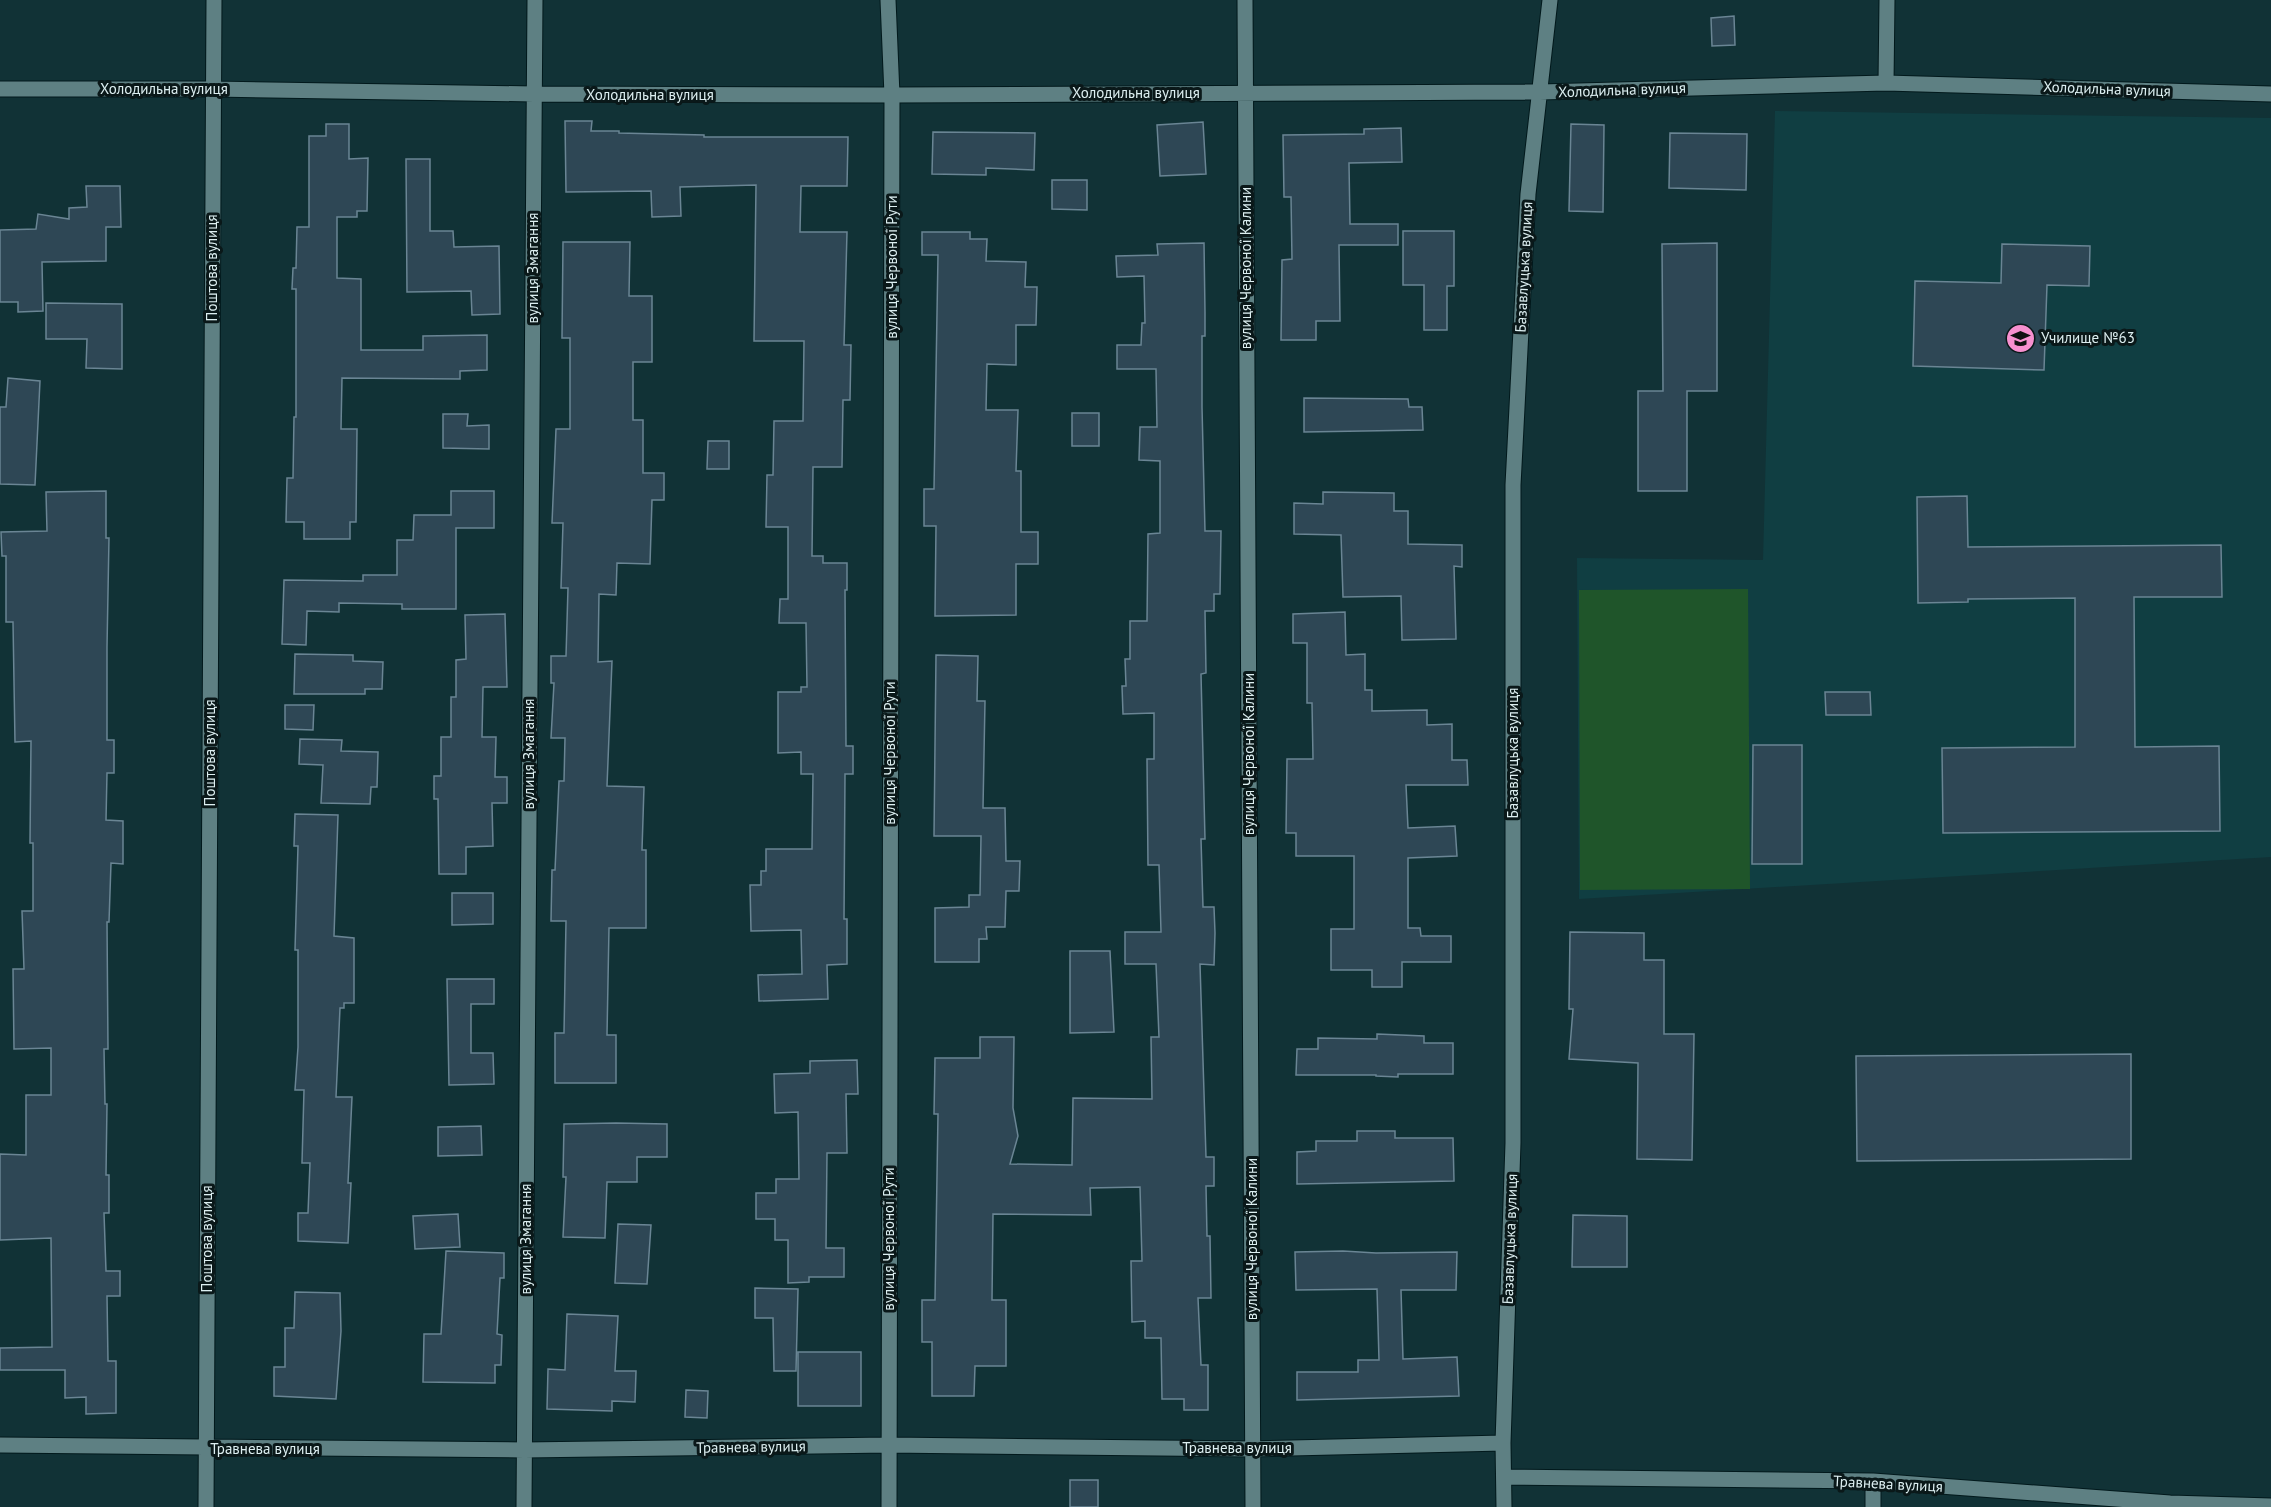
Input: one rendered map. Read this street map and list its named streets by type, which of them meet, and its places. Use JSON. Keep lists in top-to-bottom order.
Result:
{
  "streets": {
    "street": [
      "Холодильна вулиця",
      "вулиця Червоної Рути",
      "Базавлуцька вулиця",
      "Поштова вулиця",
      "вулиця Змагання",
      "вулиця Червоної Калини",
      "Травнева вулиця"
    ]
  },
  "crossings": [
    ["Холодильна вулиця", "вулиця Червоної Рути"],
    ["Холодильна вулиця", "Базавлуцька вулиця"],
    ["Холодильна вулиця", "Поштова вулиця"],
    ["Холодильна вулиця", "вулиця Змагання"],
    ["Холодильна вулиця", "вулиця Червоної Калини"],
    ["вулиця Червоної Рути", "Травнева вулиця"],
    ["Базавлуцька вулиця", "Травнева вулиця"],
    ["Поштова вулиця", "Травнева вулиця"],
    ["вулиця Змагання", "Травнева вулиця"],
    ["вулиця Червоної Калини", "Травнева вулиця"]
  ],
  "places": {
    "school or university": ["Училище №63"]
  }
}
